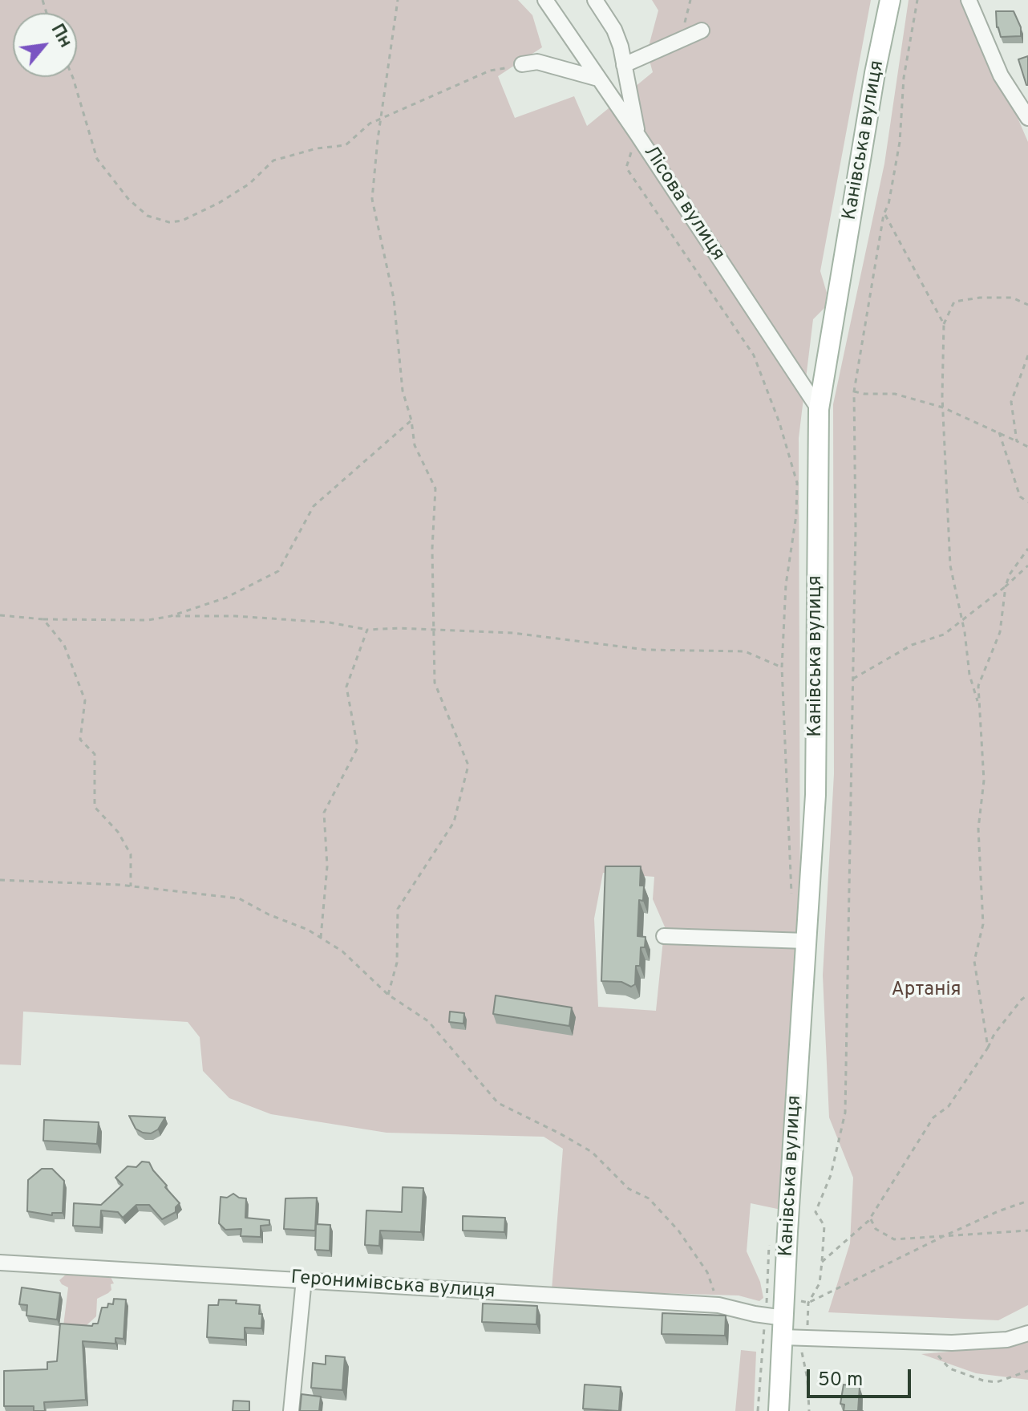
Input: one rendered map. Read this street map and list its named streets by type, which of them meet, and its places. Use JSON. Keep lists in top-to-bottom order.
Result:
{
  "streets": {
    "main road": ["Канівська вулиця"],
    "street": ["Лісова вулиця", "Геронимівська вулиця"]
  },
  "crossings": [
    ["Канівська вулиця", "Лісова вулиця"],
    ["Канівська вулиця", "Геронимівська вулиця"]
  ],
  "parks": ["Артанія"],
  "scale_bar": "50 m",
  "north": "top right"
}
